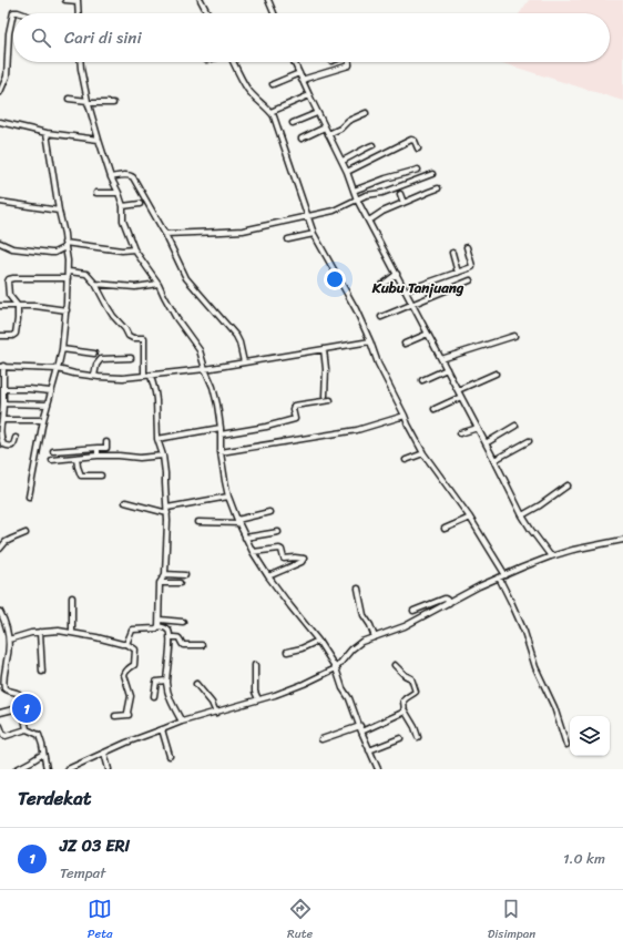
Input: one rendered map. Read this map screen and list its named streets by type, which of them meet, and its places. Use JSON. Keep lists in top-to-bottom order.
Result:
{
  "districts": ["Kubu Tanjuang"],
  "page": {
    "search": "Cari di sini",
    "pins": "1",
    "heading": "Terdekat",
    "list": [
      {
        "mark": "1",
        "name": "JZ 03 ERI",
        "note": "Tempat",
        "value": "1.0 km"
      }
    ],
    "nav": ["Peta", "Rute", "Disimpan"]
  }
}
